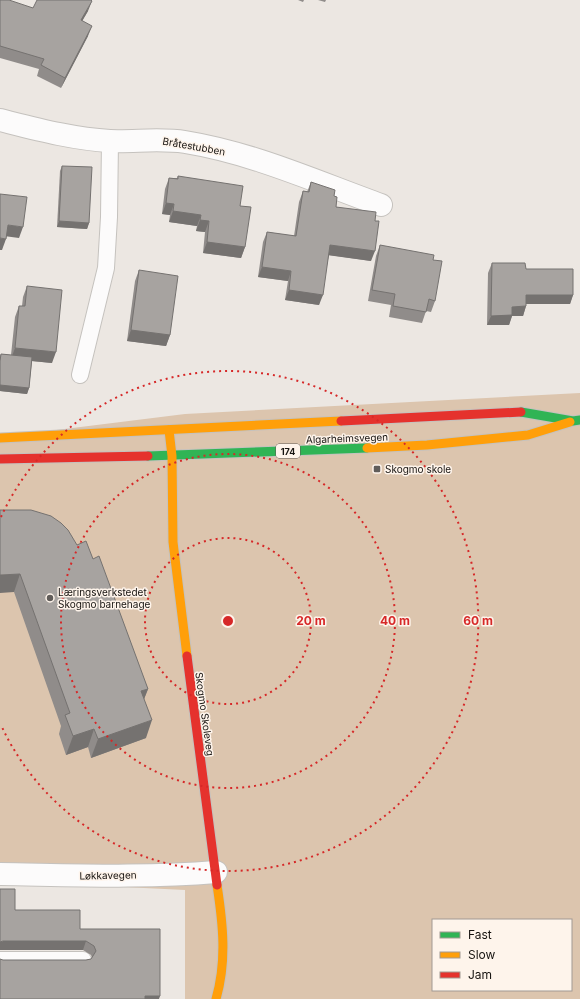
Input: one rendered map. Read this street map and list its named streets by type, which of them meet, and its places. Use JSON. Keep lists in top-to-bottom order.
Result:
{
  "streets": {
    "main road": ["Algarheimsvegen", "174", "Skogmo Skoleveg"],
    "street": ["Bråtestubben", "Løkkavegen"]
  },
  "crossings": [
    ["Algarheimsvegen", "Skogmo Skoleveg"],
    ["Skogmo Skoleveg", "Løkkavegen"]
  ],
  "places": {
    "transit": ["Skogmo skole"],
    "other": ["Læringsverkstedet Skogmo barnehage"]
  },
  "legend": ["Fast", "Slow", "Jam"],
  "rings": ["20 m", "40 m", "60 m"]
}
